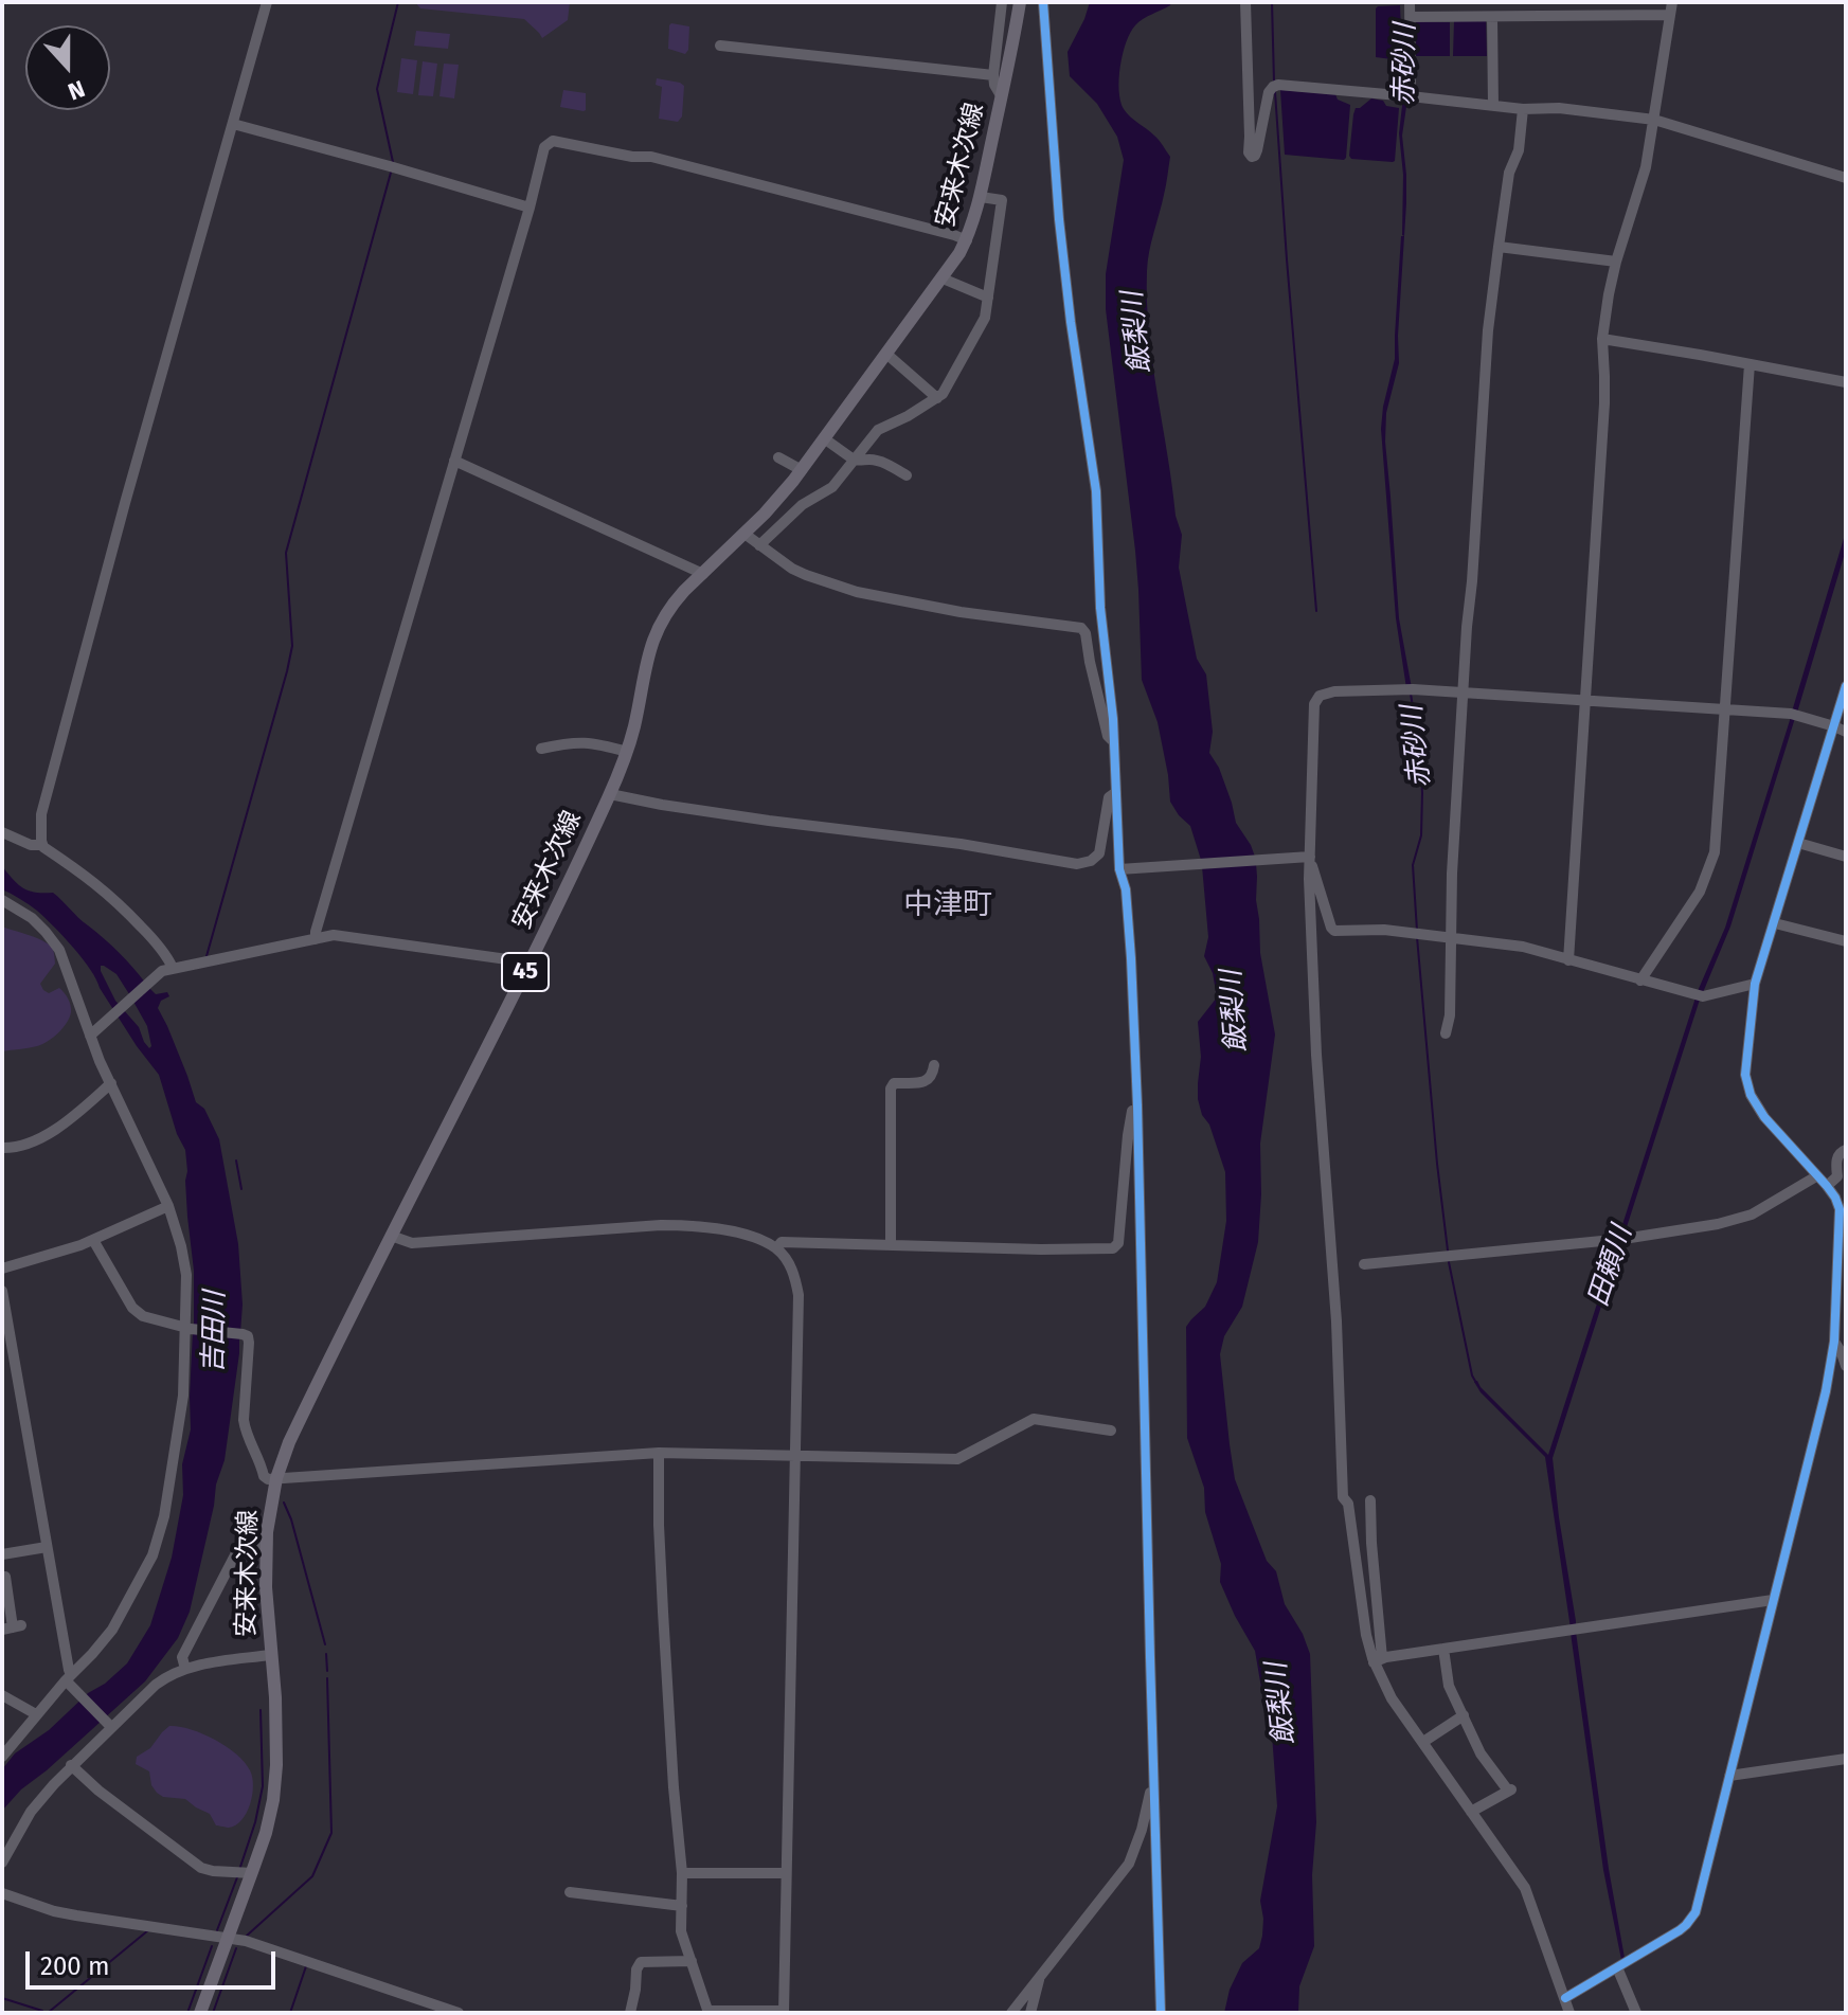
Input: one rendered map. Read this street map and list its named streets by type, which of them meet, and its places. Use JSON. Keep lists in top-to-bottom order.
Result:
{
  "streets": {
    "main road": ["安来木次線", "45"]
  },
  "districts": ["中津町"],
  "water": [
    "赤砂川",
    "飯梨川",
    "田頼川",
    "吉田川"
  ],
  "scale_bar": "200 m",
  "north": "bottom"
}
